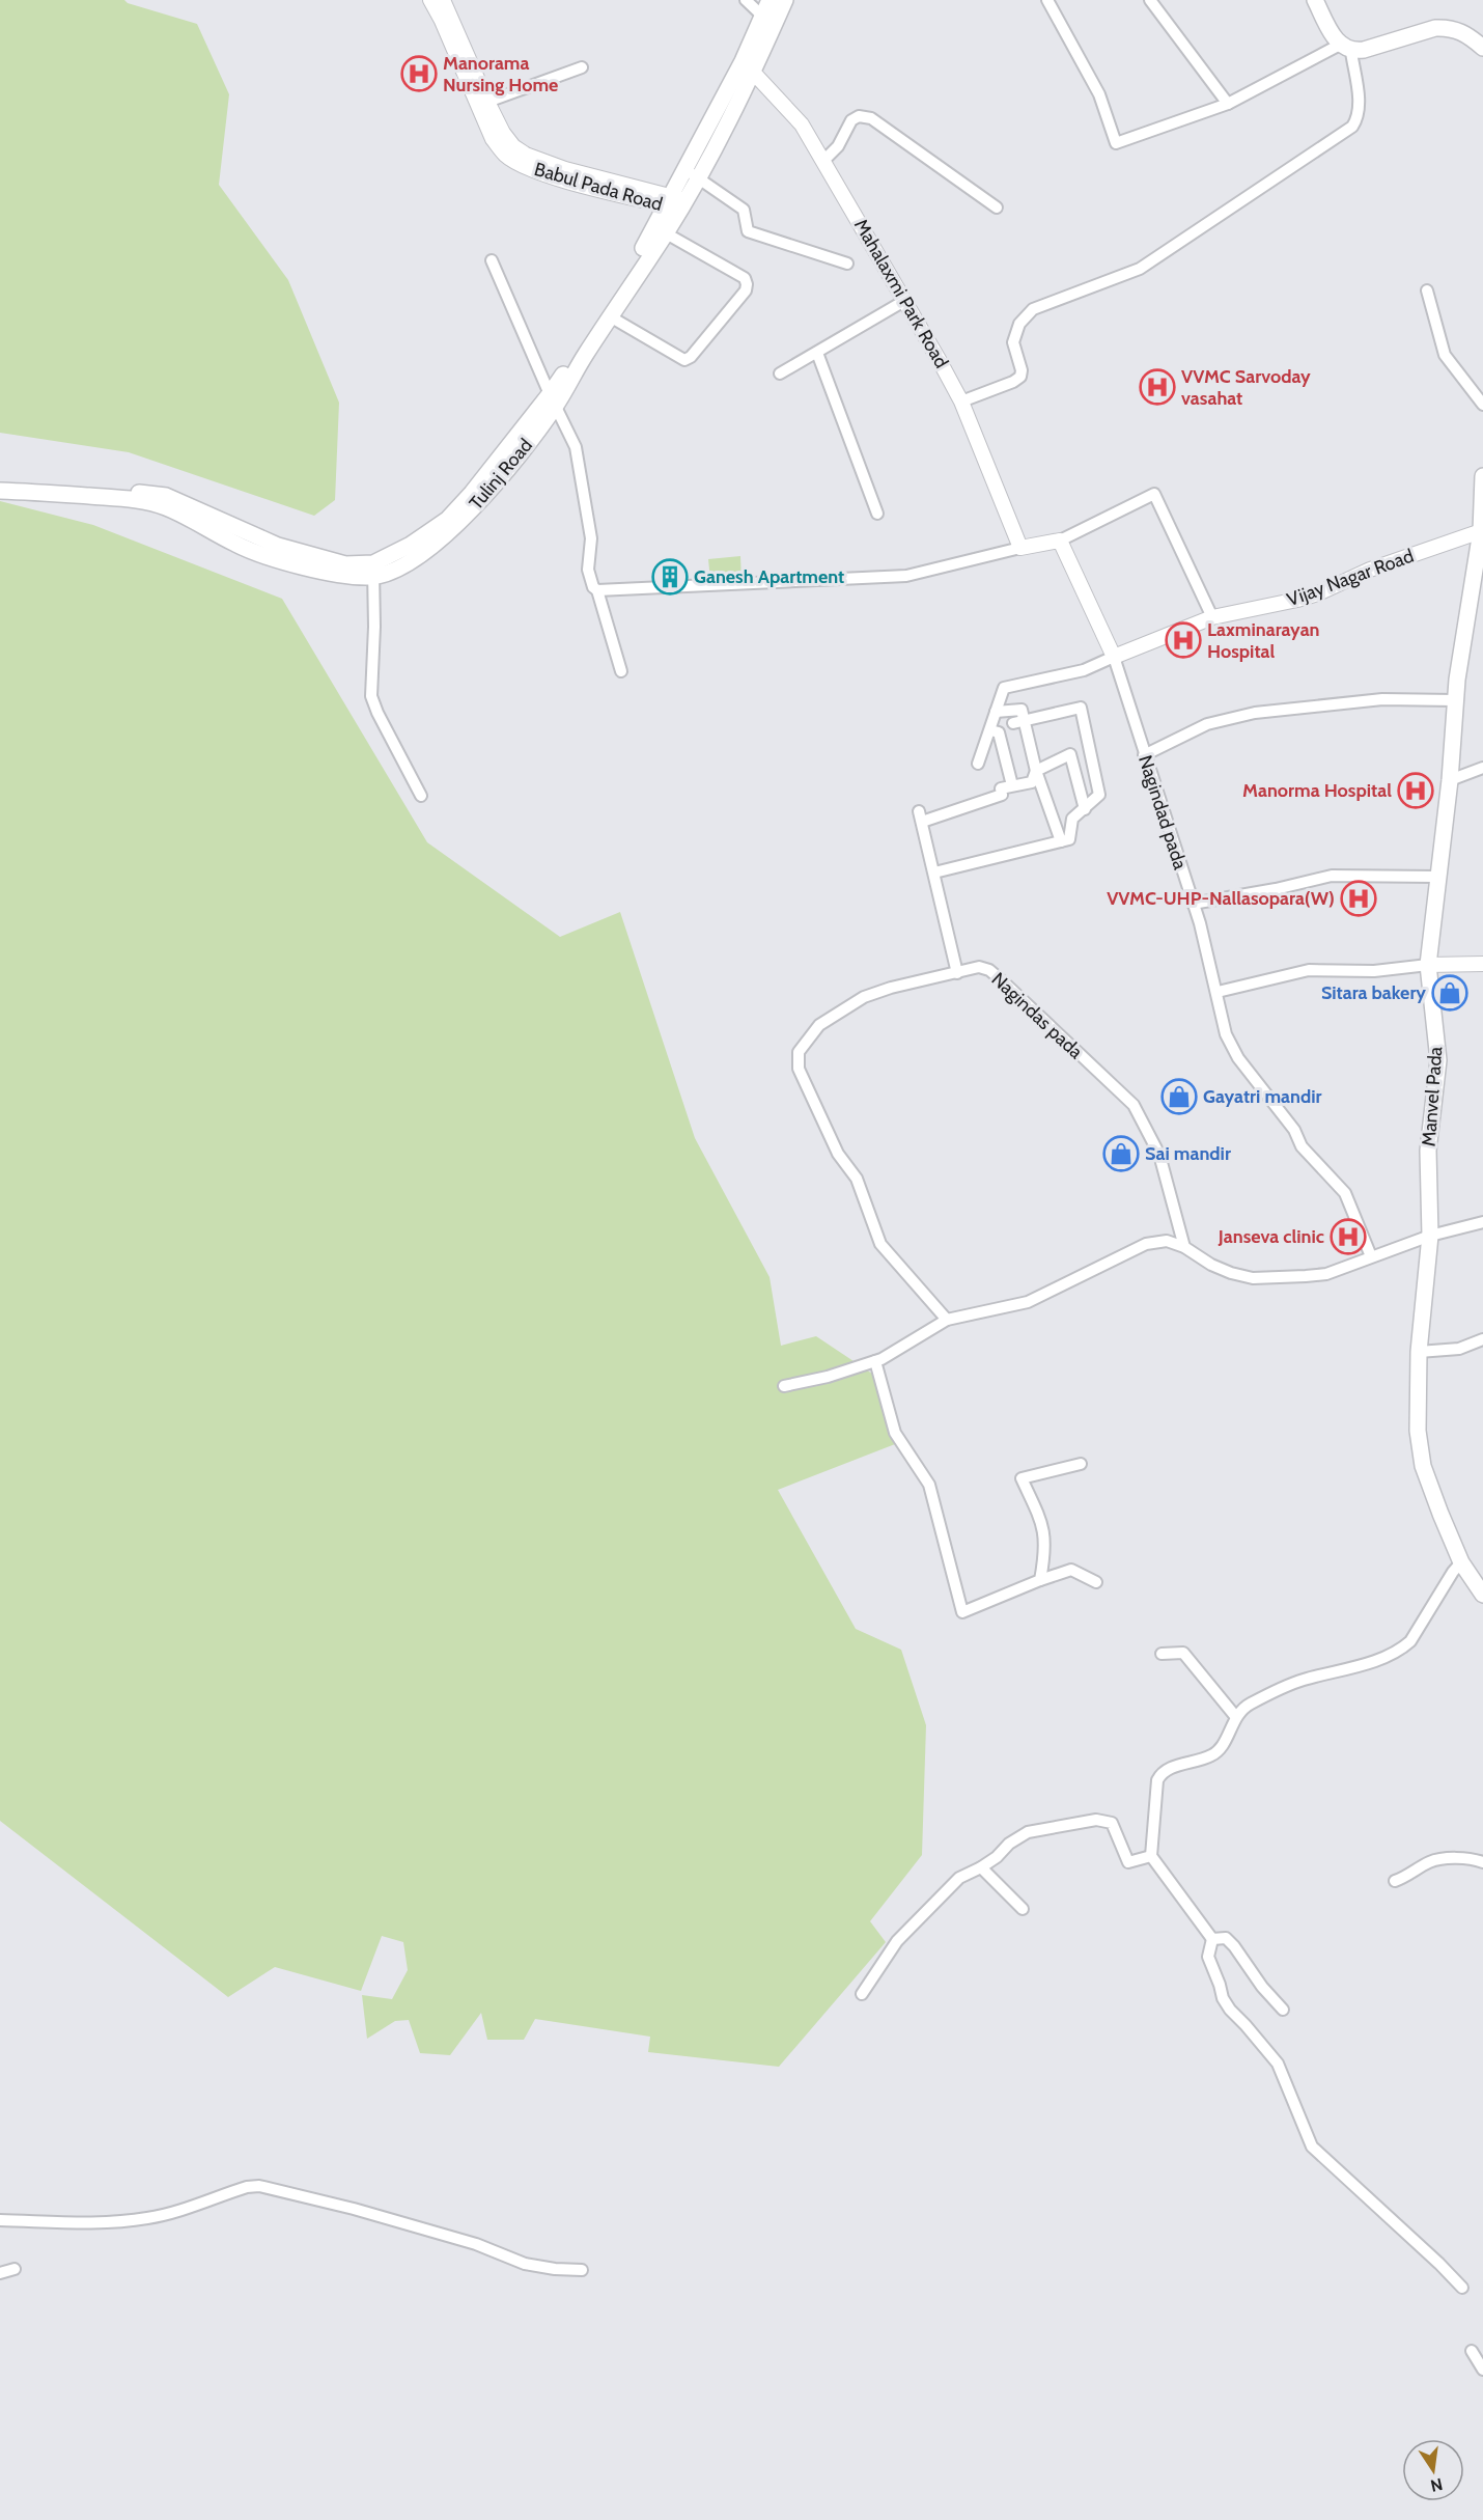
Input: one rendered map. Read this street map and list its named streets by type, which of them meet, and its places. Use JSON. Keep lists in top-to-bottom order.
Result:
{
  "streets": {
    "main road": ["Tulinj Road", "Manvel Pada"],
    "street": [
      "Babul Pada Road",
      "Mahalaxmi Park Road",
      "Vijay Nagar Road",
      "Nagindad pada",
      "Nagindas pada"
    ]
  },
  "crossings": [
    ["Babul Pada Road", "Tulinj Road"],
    ["Mahalaxmi Park Road", "Tulinj Road"],
    ["Vijay Nagar Road", "Nagindad pada"],
    ["Vijay Nagar Road", "Manvel Pada"]
  ],
  "places": {
    "hospital": [
      "Manorama Nursing Home",
      "VVMC Sarvoday vasahat",
      "Laxminarayan Hospital",
      "Manorma Hospital",
      "VVMC-UHP-Nallasopara(W)",
      "Janseva clinic"
    ],
    "building": ["Ganesh Apartment"],
    "shop": ["Sitara bakery", "Gayatri mandir", "Sai mandir"]
  },
  "north": "bottom"
}
